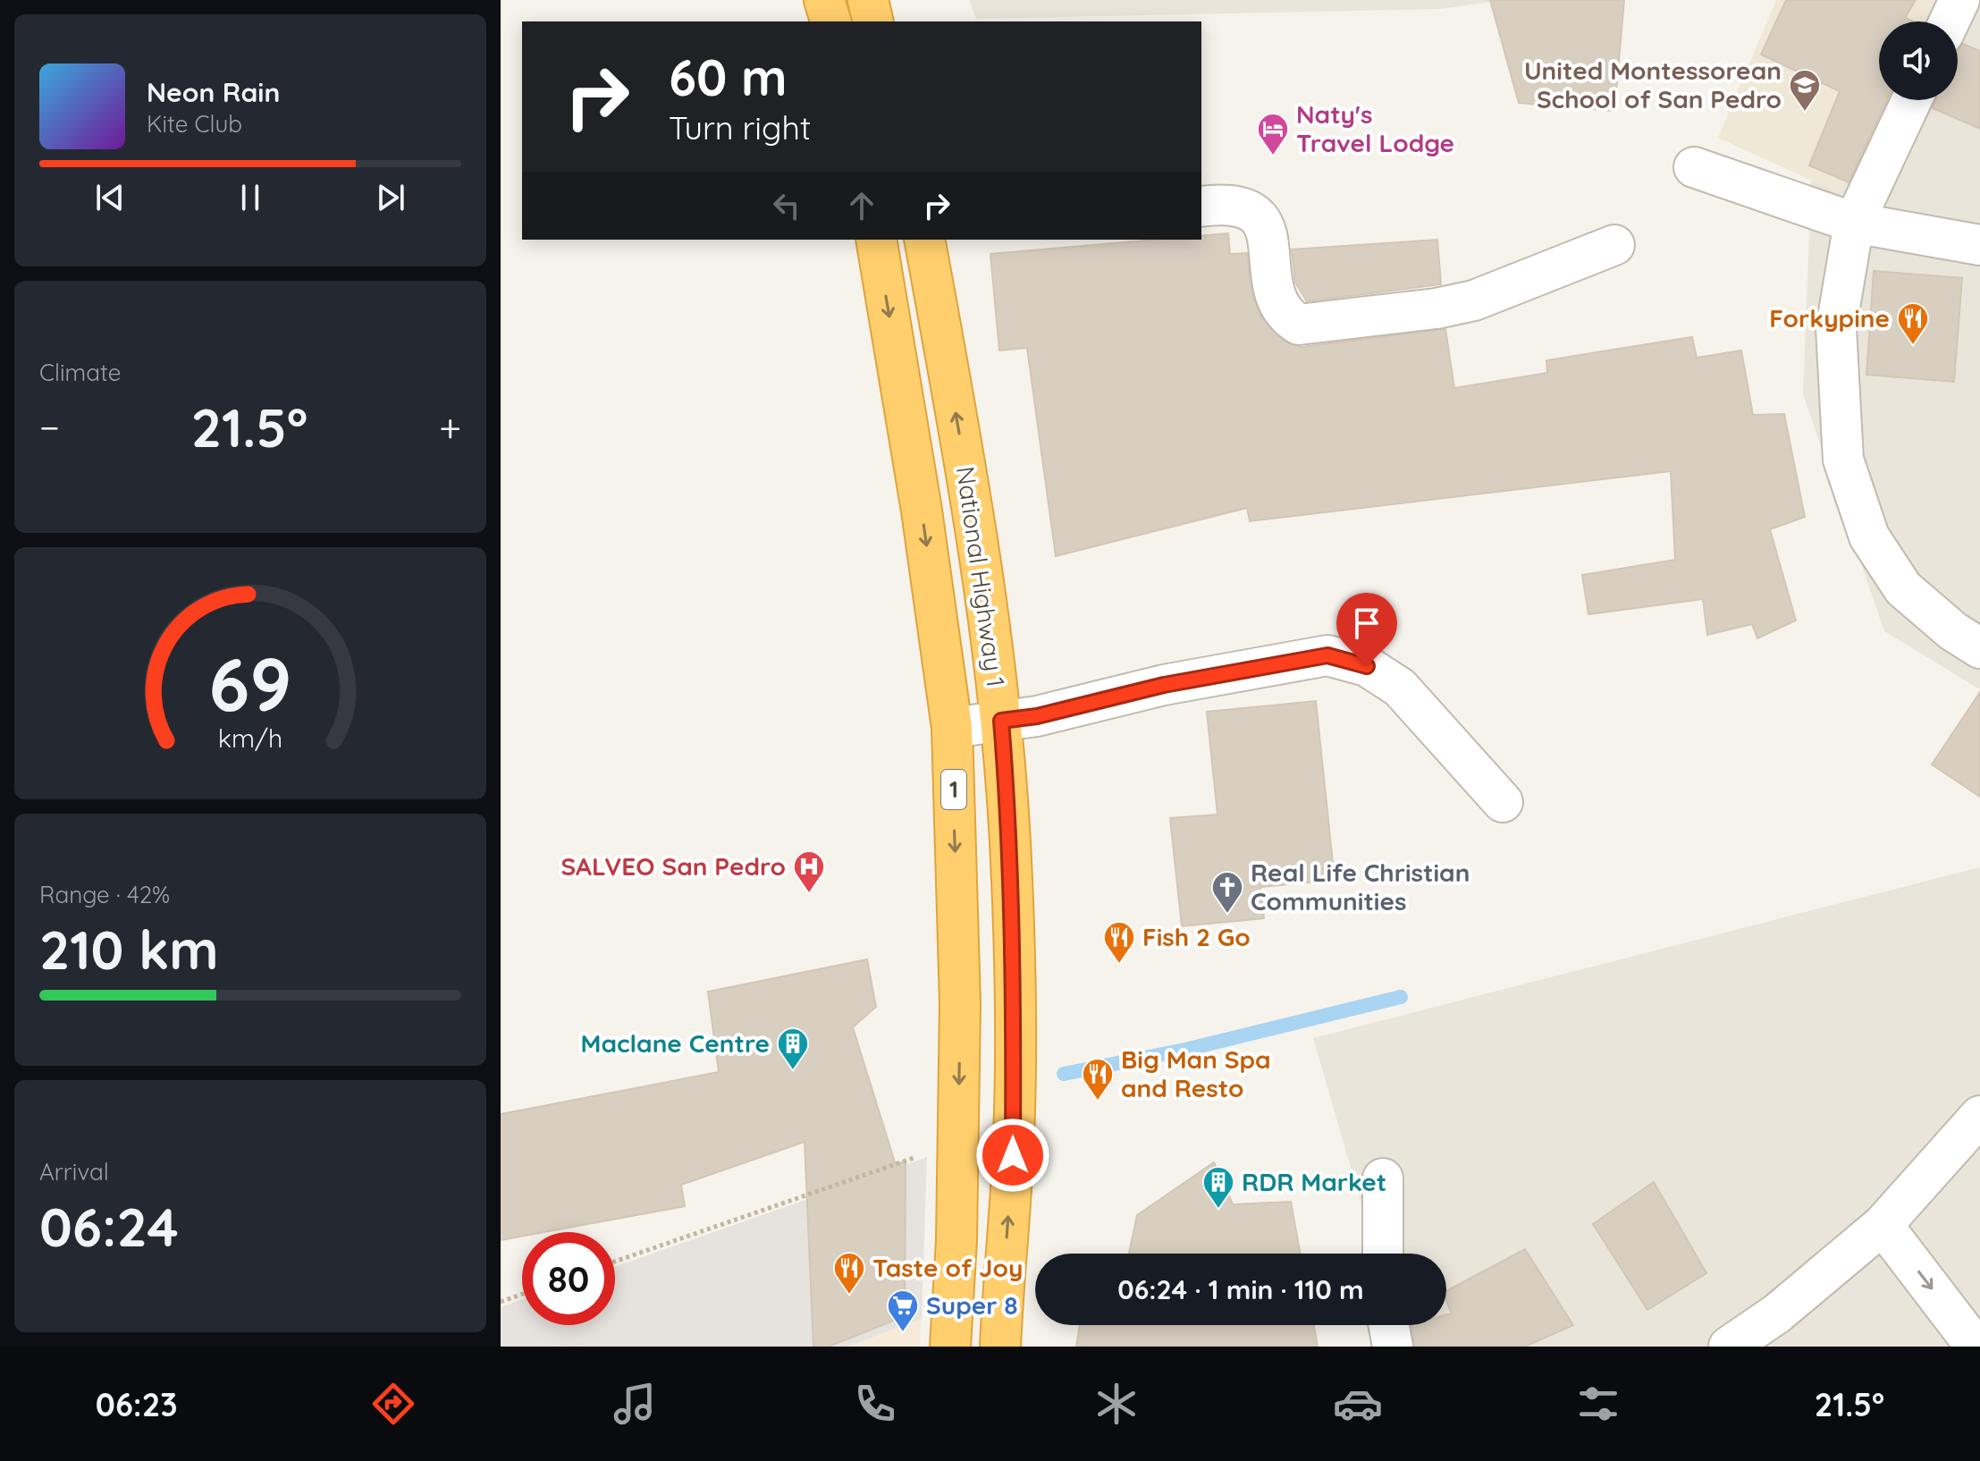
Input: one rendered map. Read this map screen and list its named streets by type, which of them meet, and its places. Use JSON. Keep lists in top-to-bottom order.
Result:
{
  "streets": {
    "highway": ["National Highway 1", "1"]
  },
  "places": {
    "school or university": ["United Montessorean School of San Pedro"],
    "hotel": ["Naty's Travel Lodge"],
    "restaurant": [
      "Forkypine",
      "Fish 2 Go",
      "Big Man Spa and Resto",
      "Taste of Joy"
    ],
    "hospital": ["SALVEO San Pedro"],
    "church": ["Real Life Christian Communities"],
    "building": ["Maclane Centre", "RDR Market"],
    "supermarket": ["Super 8"]
  },
  "page": {
    "turn": ["60 m", "Turn right"],
    "song": ["Neon Rain", "Kite Club"],
    "tile": [
      "Climate",
      ["Range · 42%", "210 km"],
      ["Arrival", "06:24"]
    ],
    "heat": ["−", "21.5°", "+"],
    "limit": "80",
    "trip": "06:24 · 1 min · 110 m",
    "tabs": ["06:23", "21.5°"],
    "gauge": ["69", "km/h"]
  }
}
